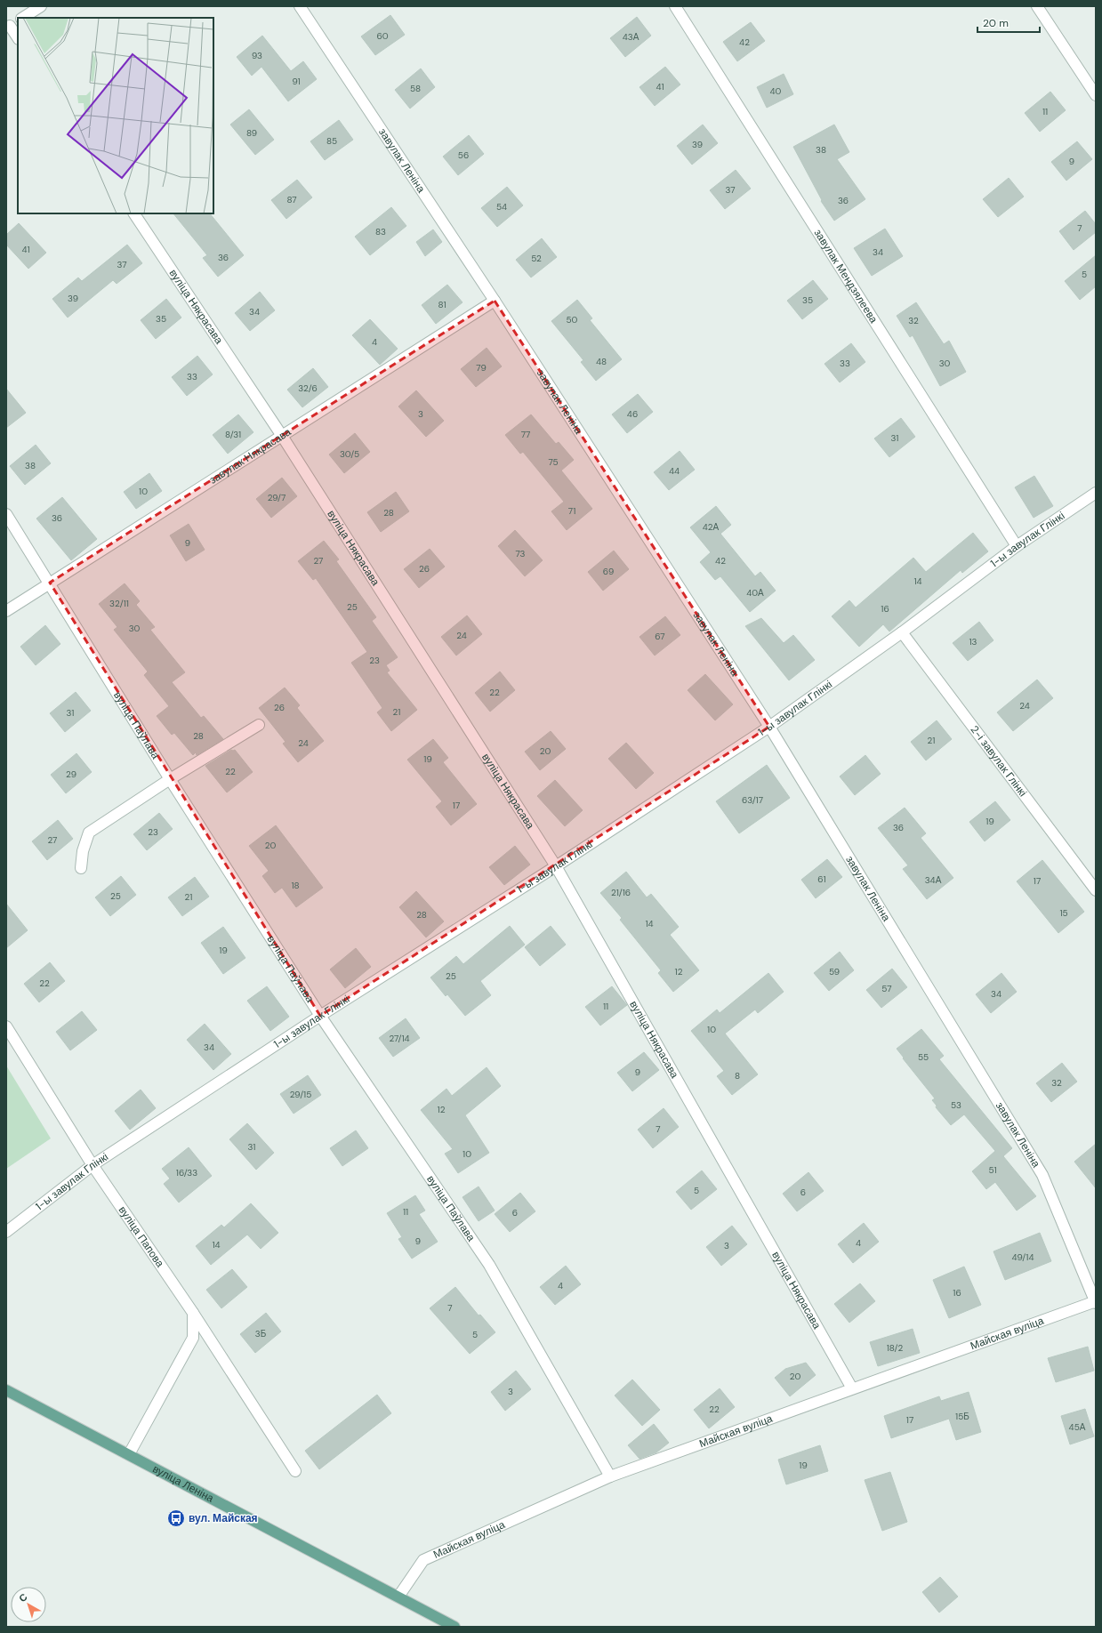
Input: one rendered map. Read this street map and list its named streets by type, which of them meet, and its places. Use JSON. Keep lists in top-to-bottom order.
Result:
{
  "streets": {
    "main road": ["вуліца Леніна"],
    "street": [
      "завулак Леніна",
      "завулак Мендзялеева",
      "вуліца Някрасава",
      "завулак Някрасава",
      "1-ы завулак Глінкі",
      "вуліца Паўлава",
      "2-і завулак Глінкі",
      "вуліца Папова",
      "Майская вуліца"
    ]
  },
  "crossings": [
    ["завулак Леніна", "завулак Някрасава"],
    ["завулак Леніна", "1-ы завулак Глінкі"],
    ["завулак Леніна", "Майская вуліца"],
    ["завулак Мендзялеева", "1-ы завулак Глінкі"],
    ["вуліца Някрасава", "завулак Някрасава"],
    ["вуліца Някрасава", "1-ы завулак Глінкі"],
    ["вуліца Някрасава", "Майская вуліца"],
    ["завулак Някрасава", "вуліца Паўлава"],
    ["1-ы завулак Глінкі", "вуліца Паўлава"],
    ["1-ы завулак Глінкі", "2-і завулак Глінкі"],
    ["1-ы завулак Глінкі", "вуліца Папова"],
    ["вуліца Паўлава", "Майская вуліца"],
    ["Майская вуліца", "вуліца Леніна"]
  ],
  "places": {
    "bus stop": ["вул. Майская"]
  },
  "house_numbers": [
    "60",
    "43А",
    "42",
    "93",
    "91",
    "41",
    "58",
    "40",
    "11",
    "89",
    "85",
    "39",
    "38",
    "56",
    "9",
    "37",
    "87",
    "36",
    "54",
    "7",
    "83",
    "41",
    "34",
    "36",
    "52",
    "37",
    "5",
    "39",
    "35",
    "81",
    "34",
    "35",
    "50",
    "32",
    "4",
    "48",
    "33",
    "30",
    "79",
    "33",
    "32/6",
    "3",
    "46",
    "8/31",
    "77",
    "31",
    "30/5",
    "75",
    "38",
    "44",
    "10",
    "29/7",
    "71",
    "28",
    "36",
    "42А",
    "9",
    "73",
    "27",
    "42",
    "26",
    "69",
    "14",
    "40А",
    "32/11",
    "25",
    "16",
    "30",
    "24",
    "67",
    "13",
    "23",
    "22",
    "24",
    "26",
    "21",
    "31",
    "28",
    "21",
    "24",
    "20",
    "19",
    "22",
    "29",
    "63/17",
    "17",
    "19",
    "36",
    "23",
    "27",
    "20",
    "61",
    "34А",
    "17",
    "18",
    "21/16",
    "25",
    "21",
    "15",
    "28",
    "14",
    "19",
    "12",
    "59",
    "25",
    "22",
    "57",
    "34",
    "11",
    "10",
    "27/14",
    "34",
    "55",
    "9",
    "8",
    "32",
    "29/15",
    "53",
    "12",
    "7",
    "31",
    "10",
    "51",
    "16/33",
    "5",
    "6",
    "11",
    "6",
    "9",
    "4",
    "14",
    "3",
    "49/14",
    "4",
    "16",
    "7",
    "3Б",
    "5",
    "18/2",
    "20",
    "3",
    "22",
    "15Б",
    "17",
    "45А",
    "19"
  ],
  "scale_bar": "20 m",
  "north": "top left"
}
